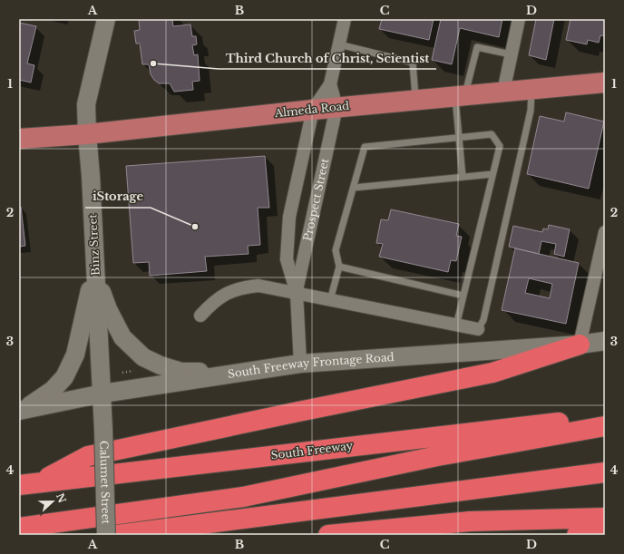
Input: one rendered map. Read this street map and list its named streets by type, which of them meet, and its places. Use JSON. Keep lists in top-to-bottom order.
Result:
{
  "streets": {
    "highway": ["South Freeway"],
    "main road": [
      "Almeda Road",
      "Binz Street",
      "South Freeway Frontage Road",
      "Calumet Street"
    ],
    "street": ["Prospect Street"]
  },
  "crossings": [
    ["Almeda Road", "Prospect Street"],
    ["Almeda Road", "Binz Street"],
    ["Prospect Street", "South Freeway Frontage Road"],
    ["Binz Street", "South Freeway Frontage Road"],
    ["Binz Street", "Calumet Street"]
  ],
  "places": ["Third Church of Christ, Scientist", "iStorage"],
  "north": "right",
  "grid": {
    "columns": [
      "A",
      "B",
      "C",
      "D"
    ],
    "rows": [
      "1",
      "2",
      "3",
      "4"
    ]
  }
}
